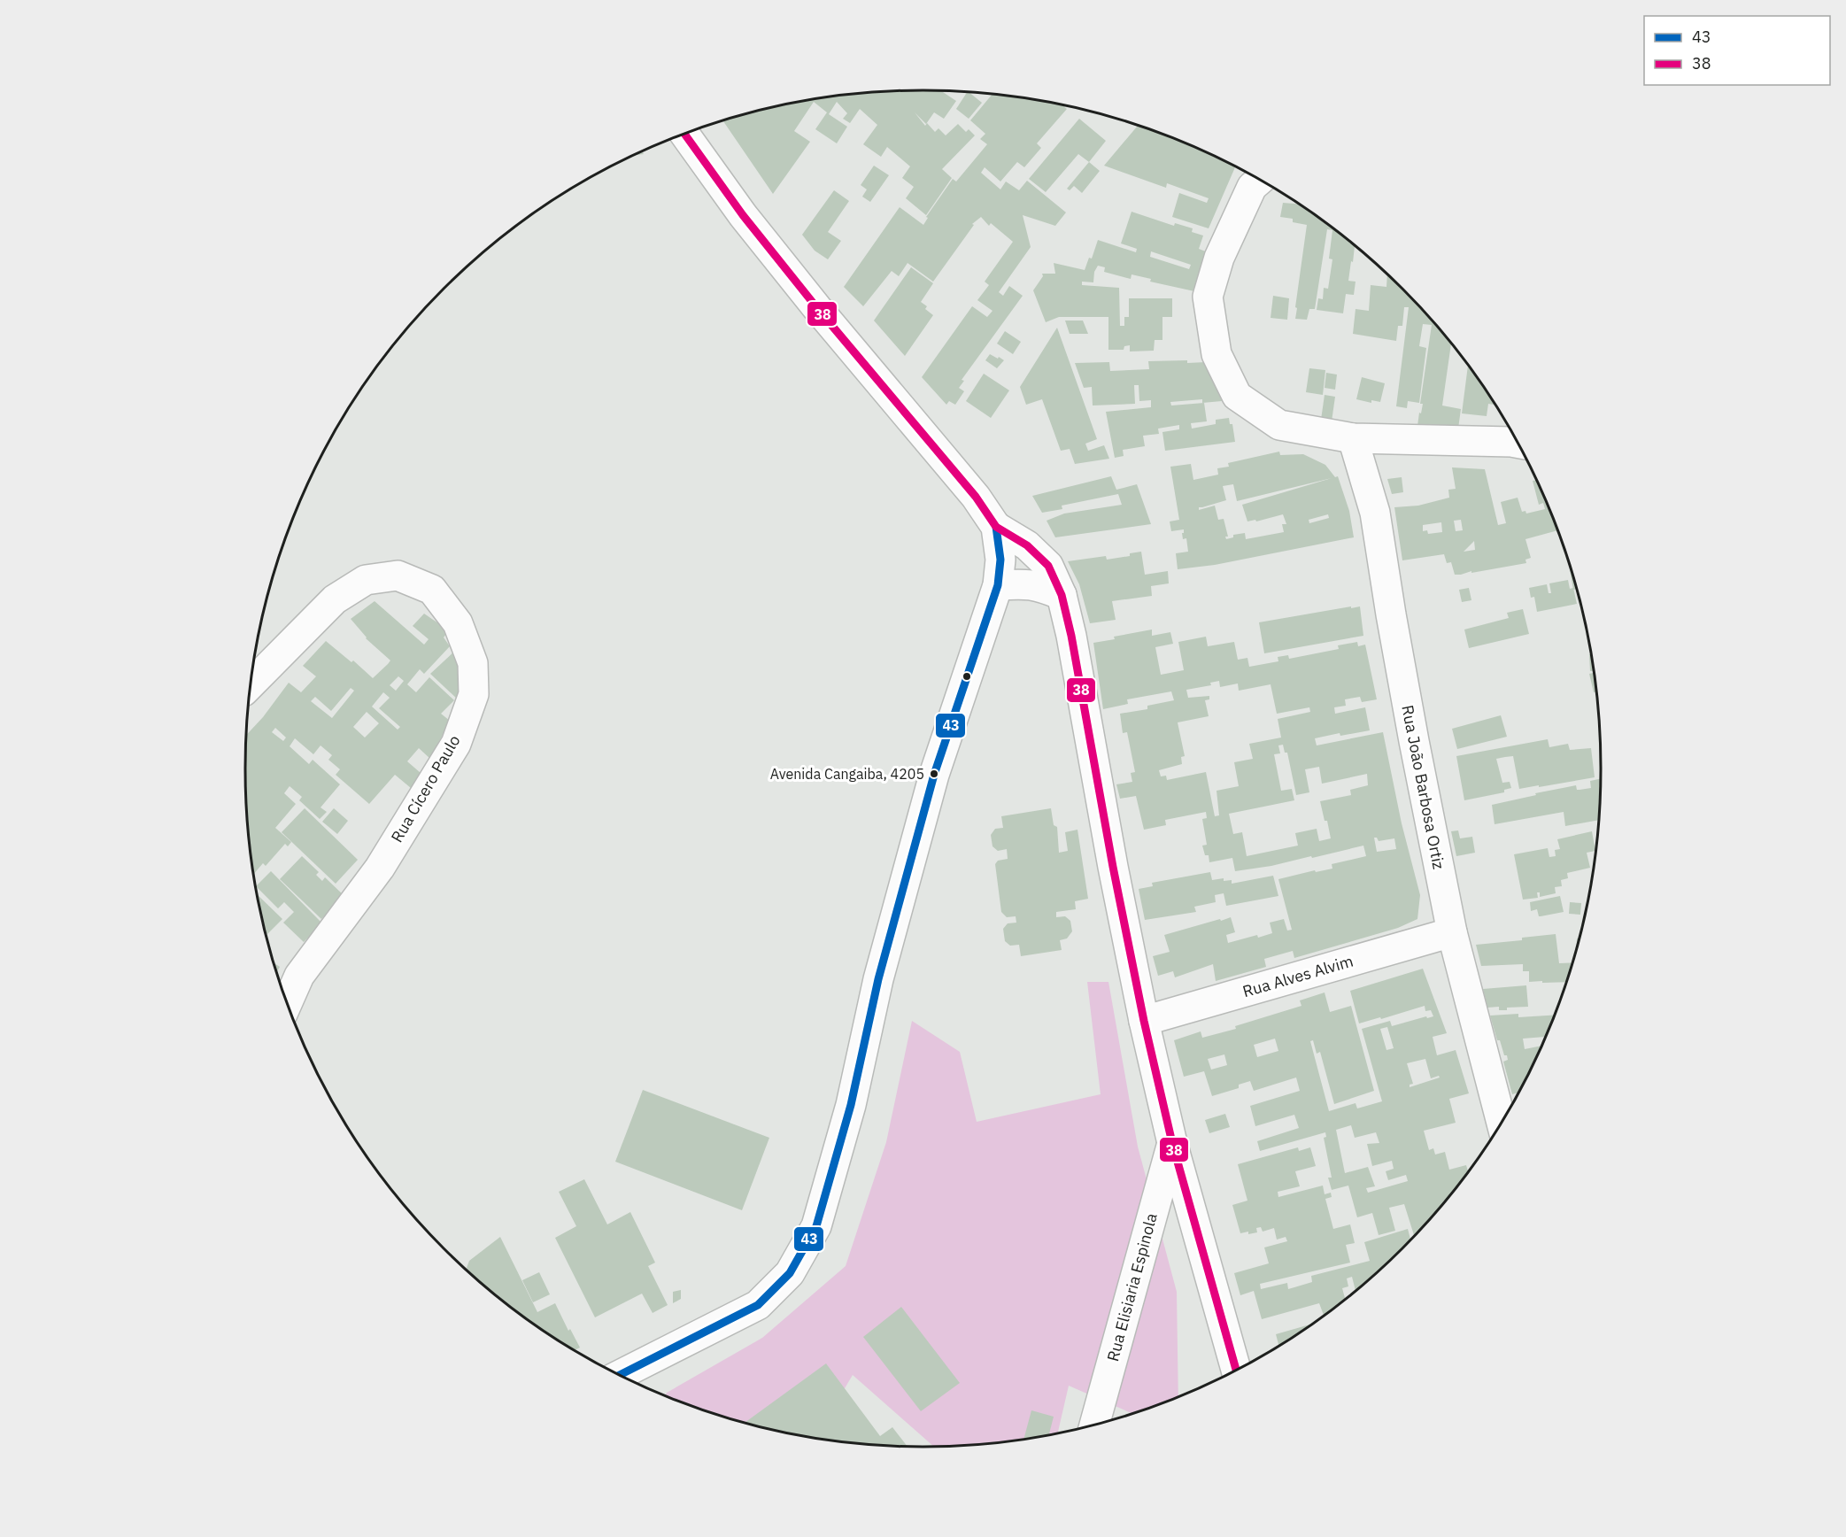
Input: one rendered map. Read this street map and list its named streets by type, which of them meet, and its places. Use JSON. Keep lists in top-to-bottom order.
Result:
{
  "streets": {
    "street": [
      "Rua João Barbosa Ortiz",
      "Rua Cícero Paulo",
      "Rua Alves Alvim",
      "Rua Elisiaria Espinola"
    ]
  },
  "crossings": [
    ["Rua João Barbosa Ortiz", "Rua Alves Alvim"]
  ],
  "places": ["Avenida Cangaiba, 4205"],
  "lines": ["transit line 38", "transit line 43"],
  "legend": ["43", "38"]
}
